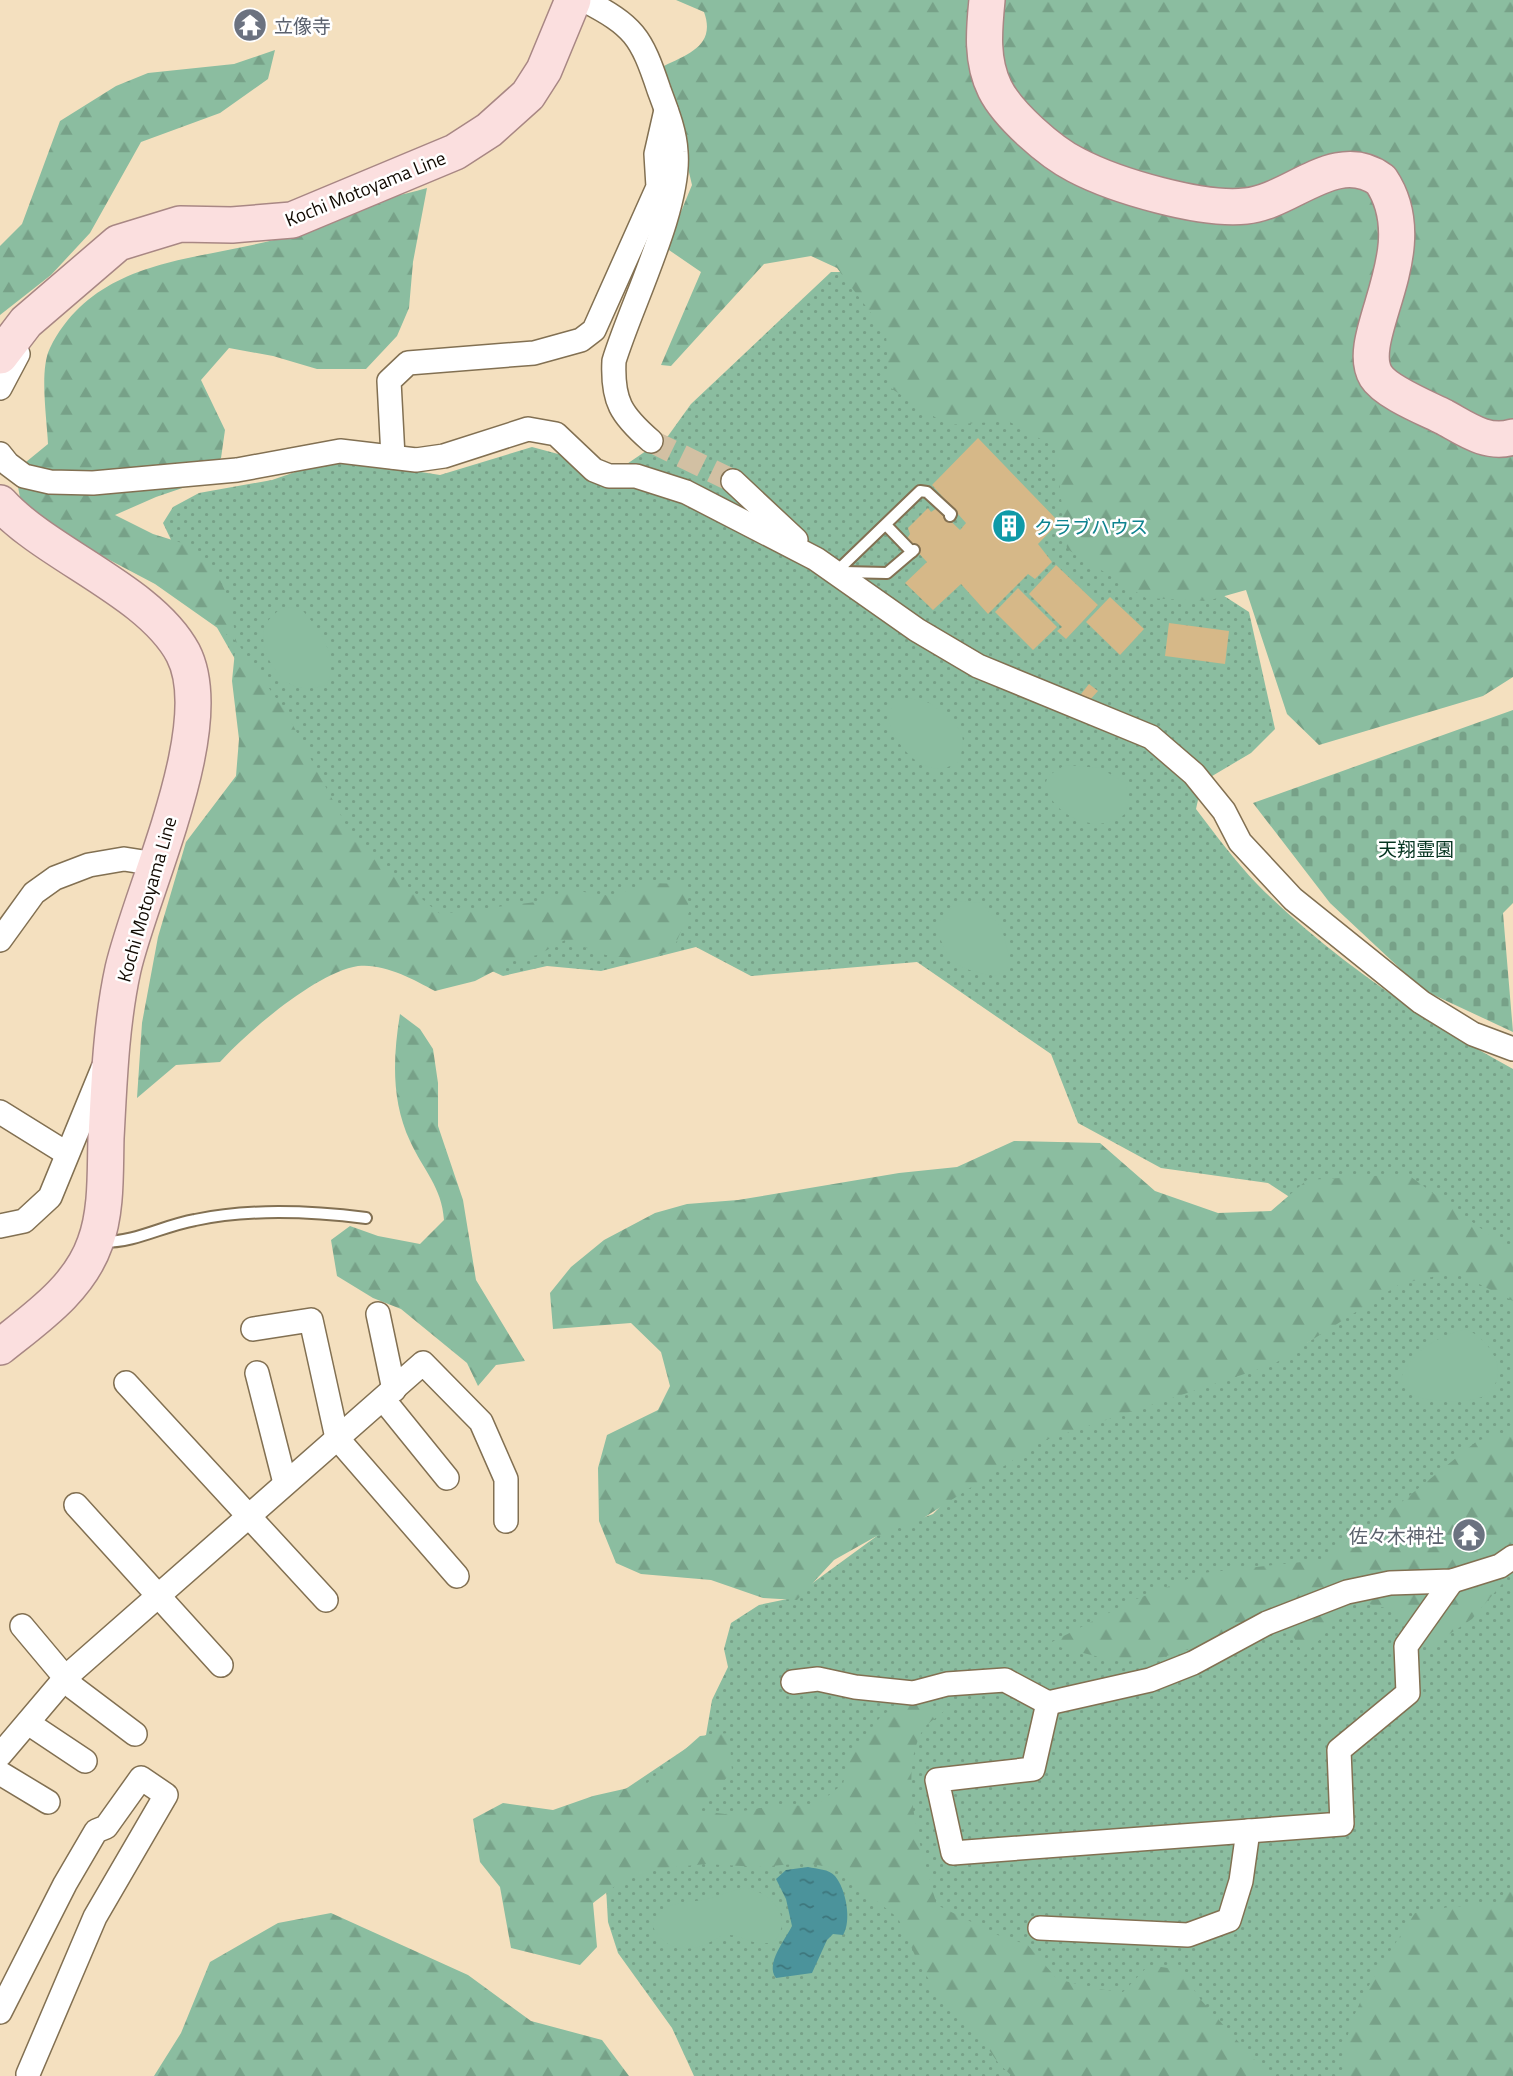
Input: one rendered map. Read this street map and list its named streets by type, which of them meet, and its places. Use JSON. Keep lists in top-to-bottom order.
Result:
{
  "streets": {
    "main road": ["Kochi Motoyama Line"]
  },
  "parks": ["天翔霊園"],
  "places": {
    "temple": ["立像寺", "佐々木神社"],
    "building": ["クラブハウス"]
  }
}
